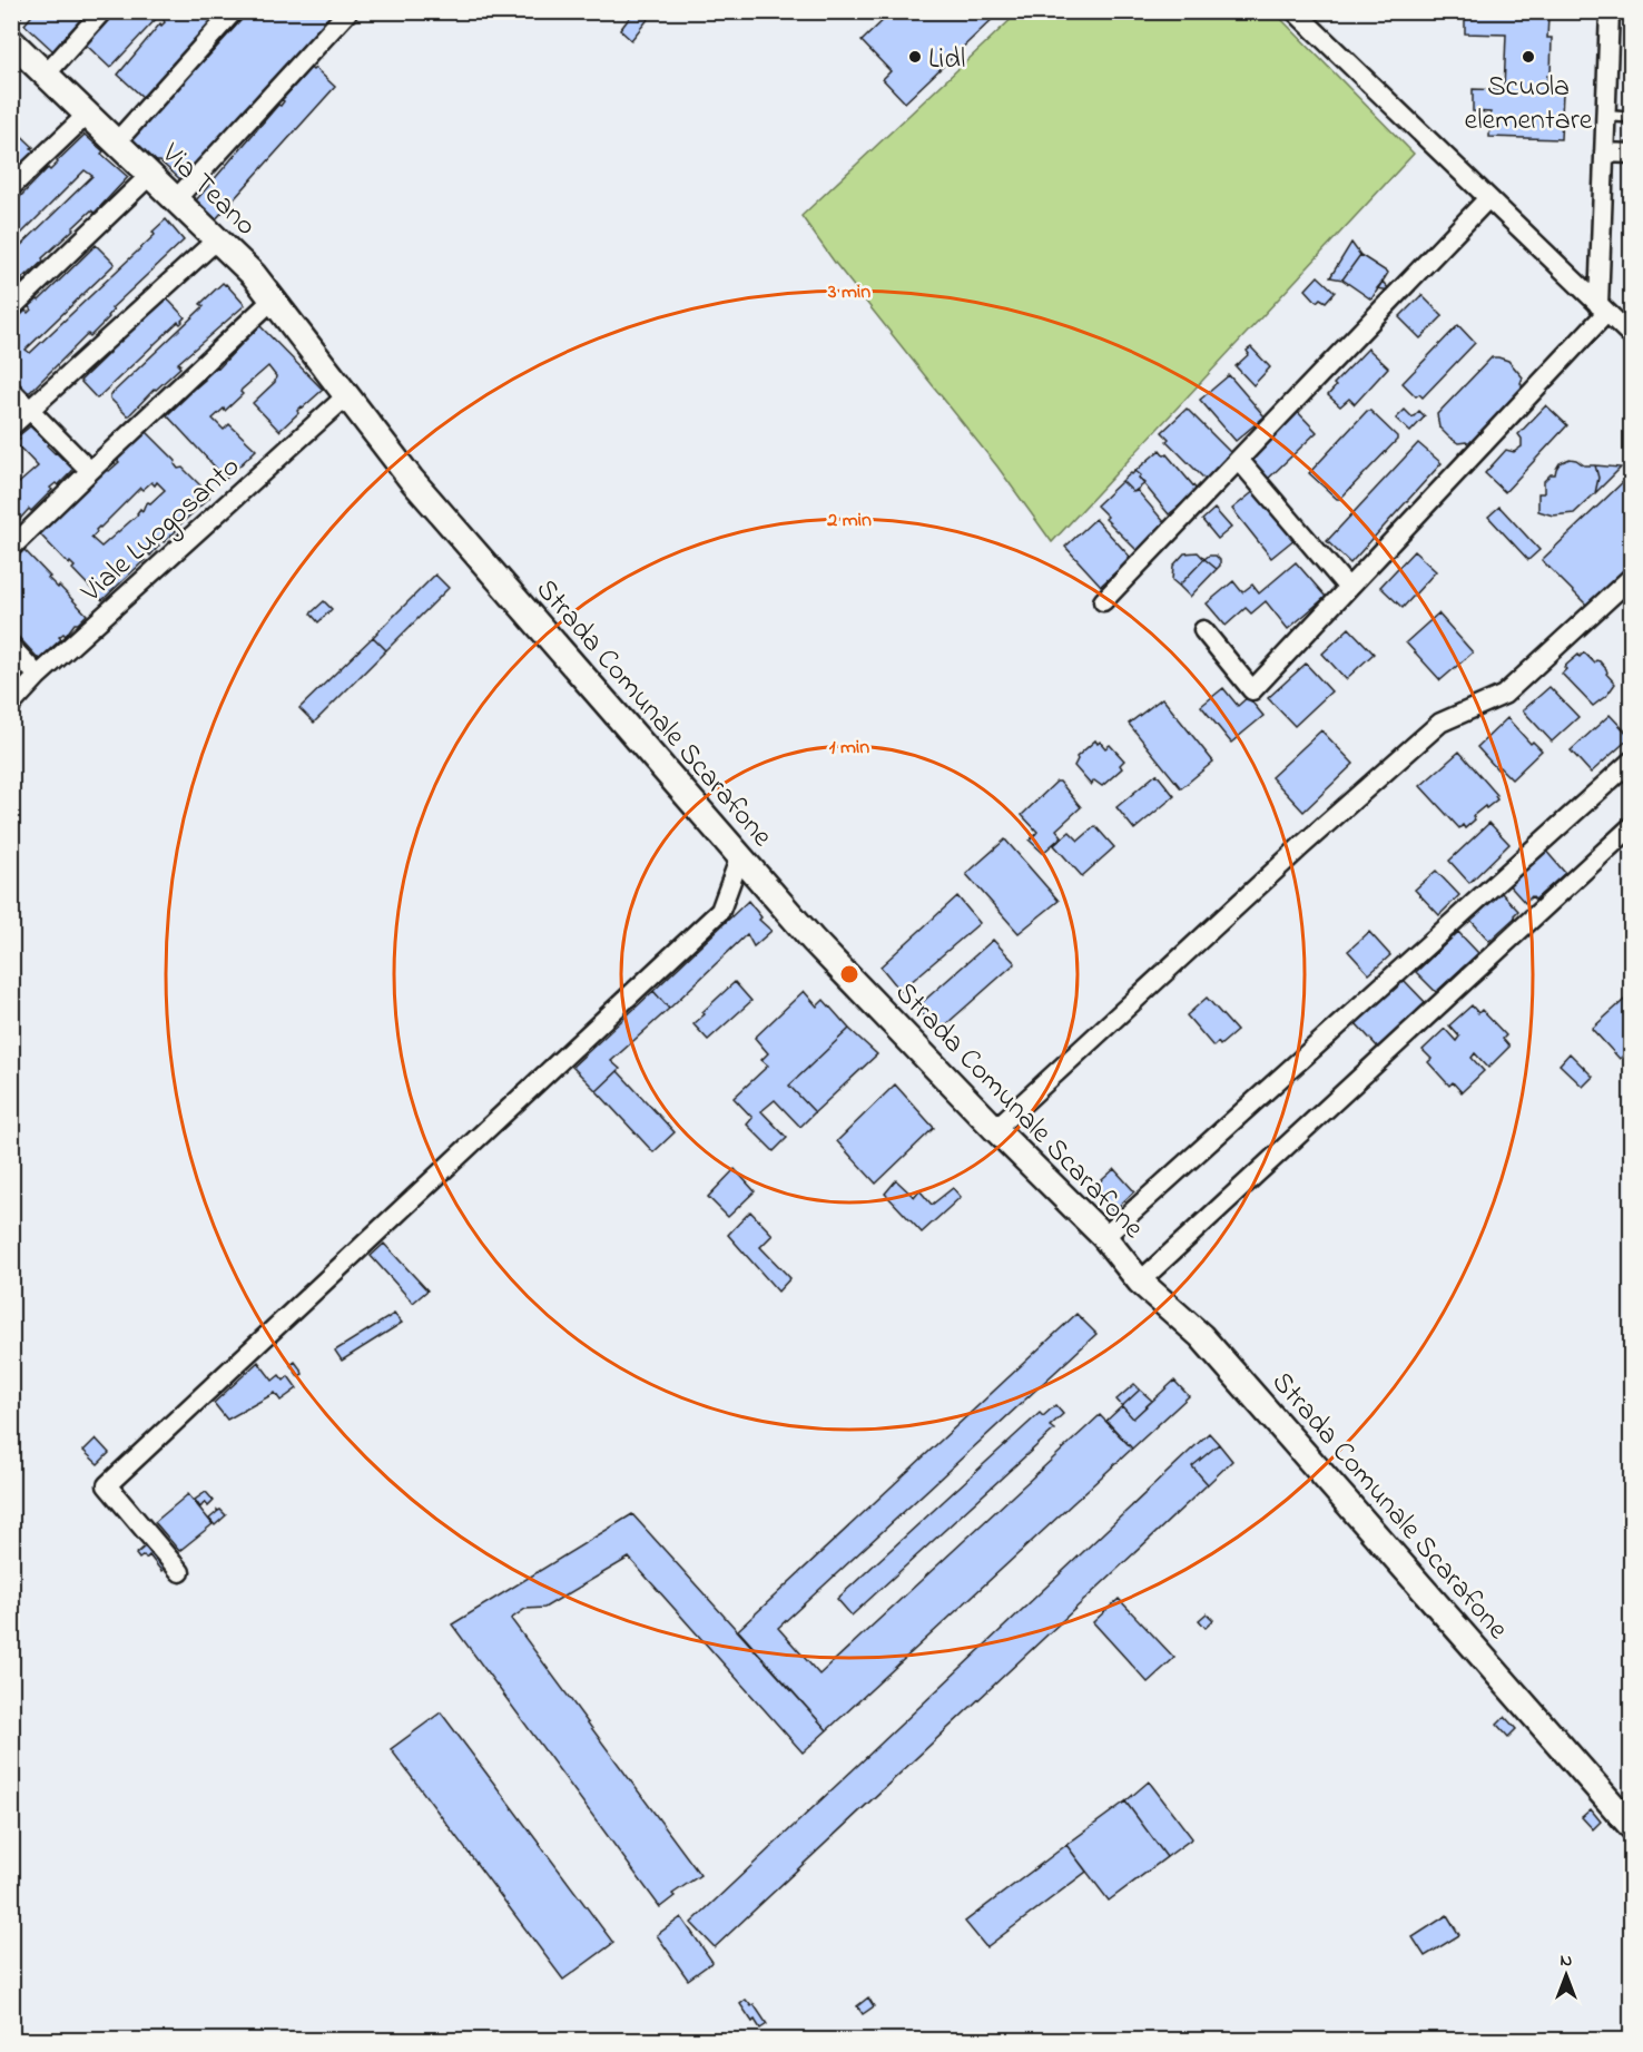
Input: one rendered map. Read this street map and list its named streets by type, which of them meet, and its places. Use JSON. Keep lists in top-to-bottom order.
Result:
{
  "streets": {
    "street": ["Via Teano", "Viale Luogosanto", "Strada Comunale Scarafone"]
  },
  "crossings": [
    ["Via Teano", "Viale Luogosanto"],
    ["Via Teano", "Strada Comunale Scarafone"],
    ["Viale Luogosanto", "Strada Comunale Scarafone"]
  ],
  "places": ["Lidl", "Scuola elementare"],
  "north": "top",
  "rings": ["3 min", "2 min", "1 min"]
}
